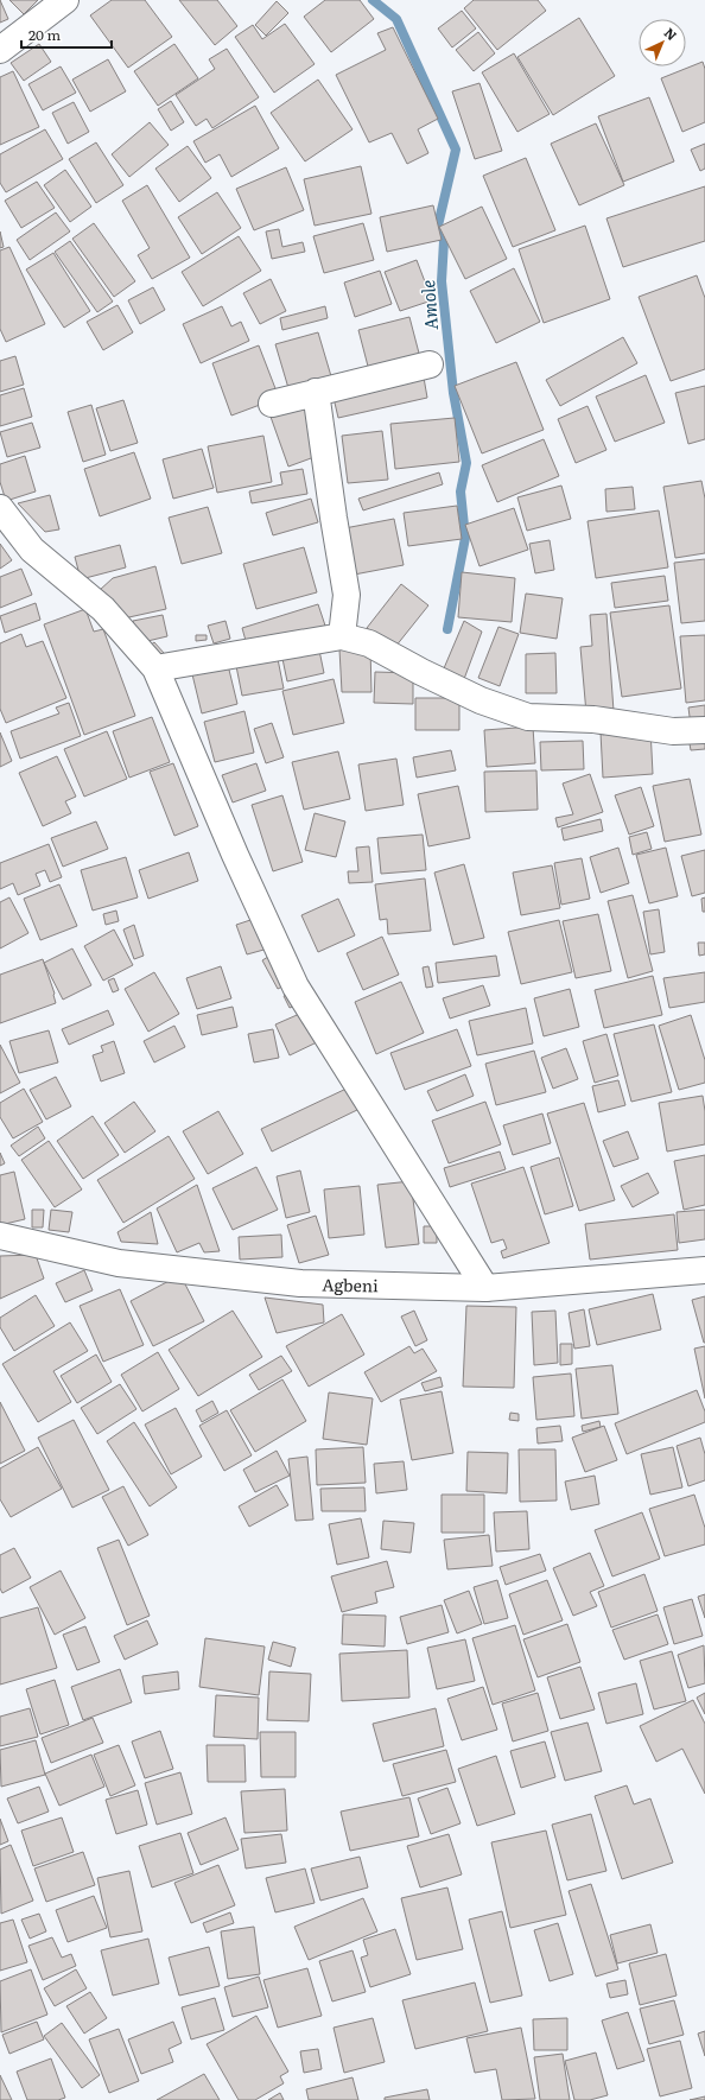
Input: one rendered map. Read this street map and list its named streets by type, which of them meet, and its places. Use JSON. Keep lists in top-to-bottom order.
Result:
{
  "streets": {
    "street": ["Agbeni"]
  },
  "water": ["Amole"],
  "scale_bar": "20 m",
  "north": "top right"
}
